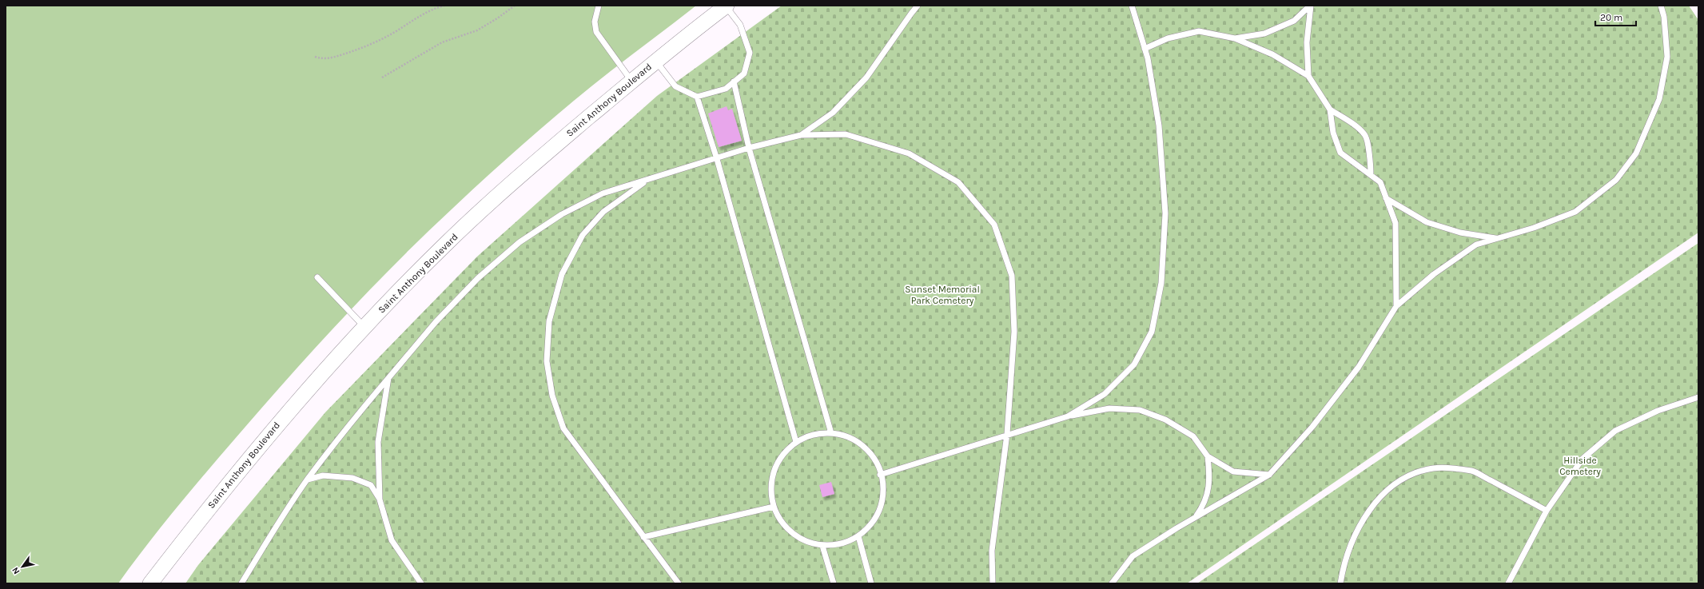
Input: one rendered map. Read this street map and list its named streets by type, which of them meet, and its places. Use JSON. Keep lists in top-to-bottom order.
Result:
{
  "streets": {
    "street": ["Saint Anthony Boulevard"]
  },
  "parks": ["Sunset Memorial Park Cemetery", "Hillside Cemetery"],
  "scale_bar": "20 m",
  "north": "bottom left"
}
